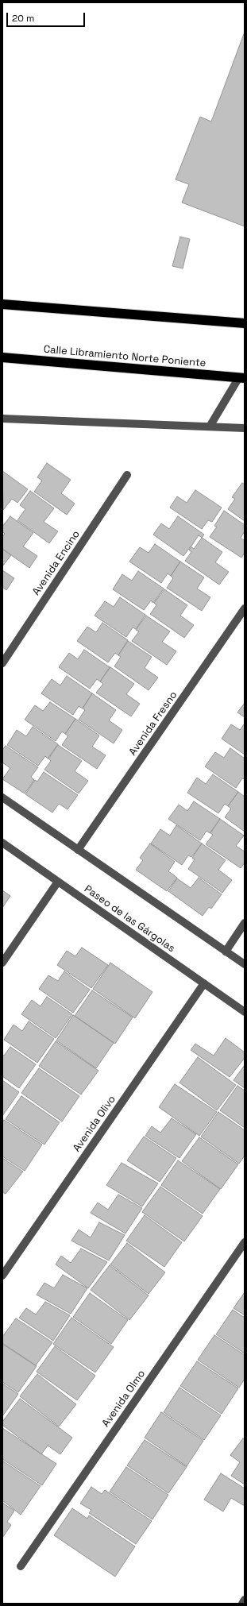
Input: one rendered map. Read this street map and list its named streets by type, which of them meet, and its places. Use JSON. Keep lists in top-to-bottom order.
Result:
{
  "streets": {
    "highway": ["Calle Libramiento Norte Poniente"],
    "street": [
      "Avenida Encino",
      "Avenida Fresno",
      "Paseo de las Gárgolas",
      "Avenida Olivo",
      "Avenida Olmo"
    ]
  },
  "crossings": [
    ["Paseo de las Gárgolas", "Avenida Olivo"]
  ],
  "scale_bar": "20 m"
}
